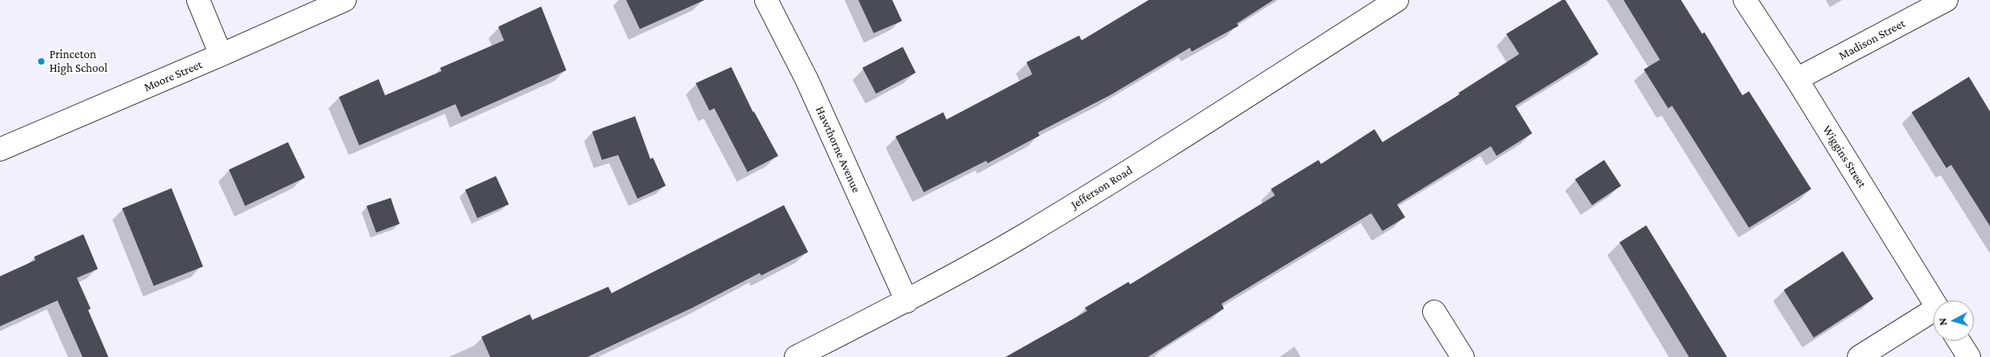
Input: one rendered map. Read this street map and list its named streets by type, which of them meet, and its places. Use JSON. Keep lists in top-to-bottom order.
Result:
{
  "streets": {
    "street": [
      "Madison Street",
      "Moore Street",
      "Hawthorne Avenue",
      "Wiggins Street",
      "Jefferson Road"
    ]
  },
  "crossings": [
    ["Madison Street", "Wiggins Street"],
    ["Hawthorne Avenue", "Jefferson Road"]
  ],
  "places": ["Princeton High School"],
  "north": "left"
}
